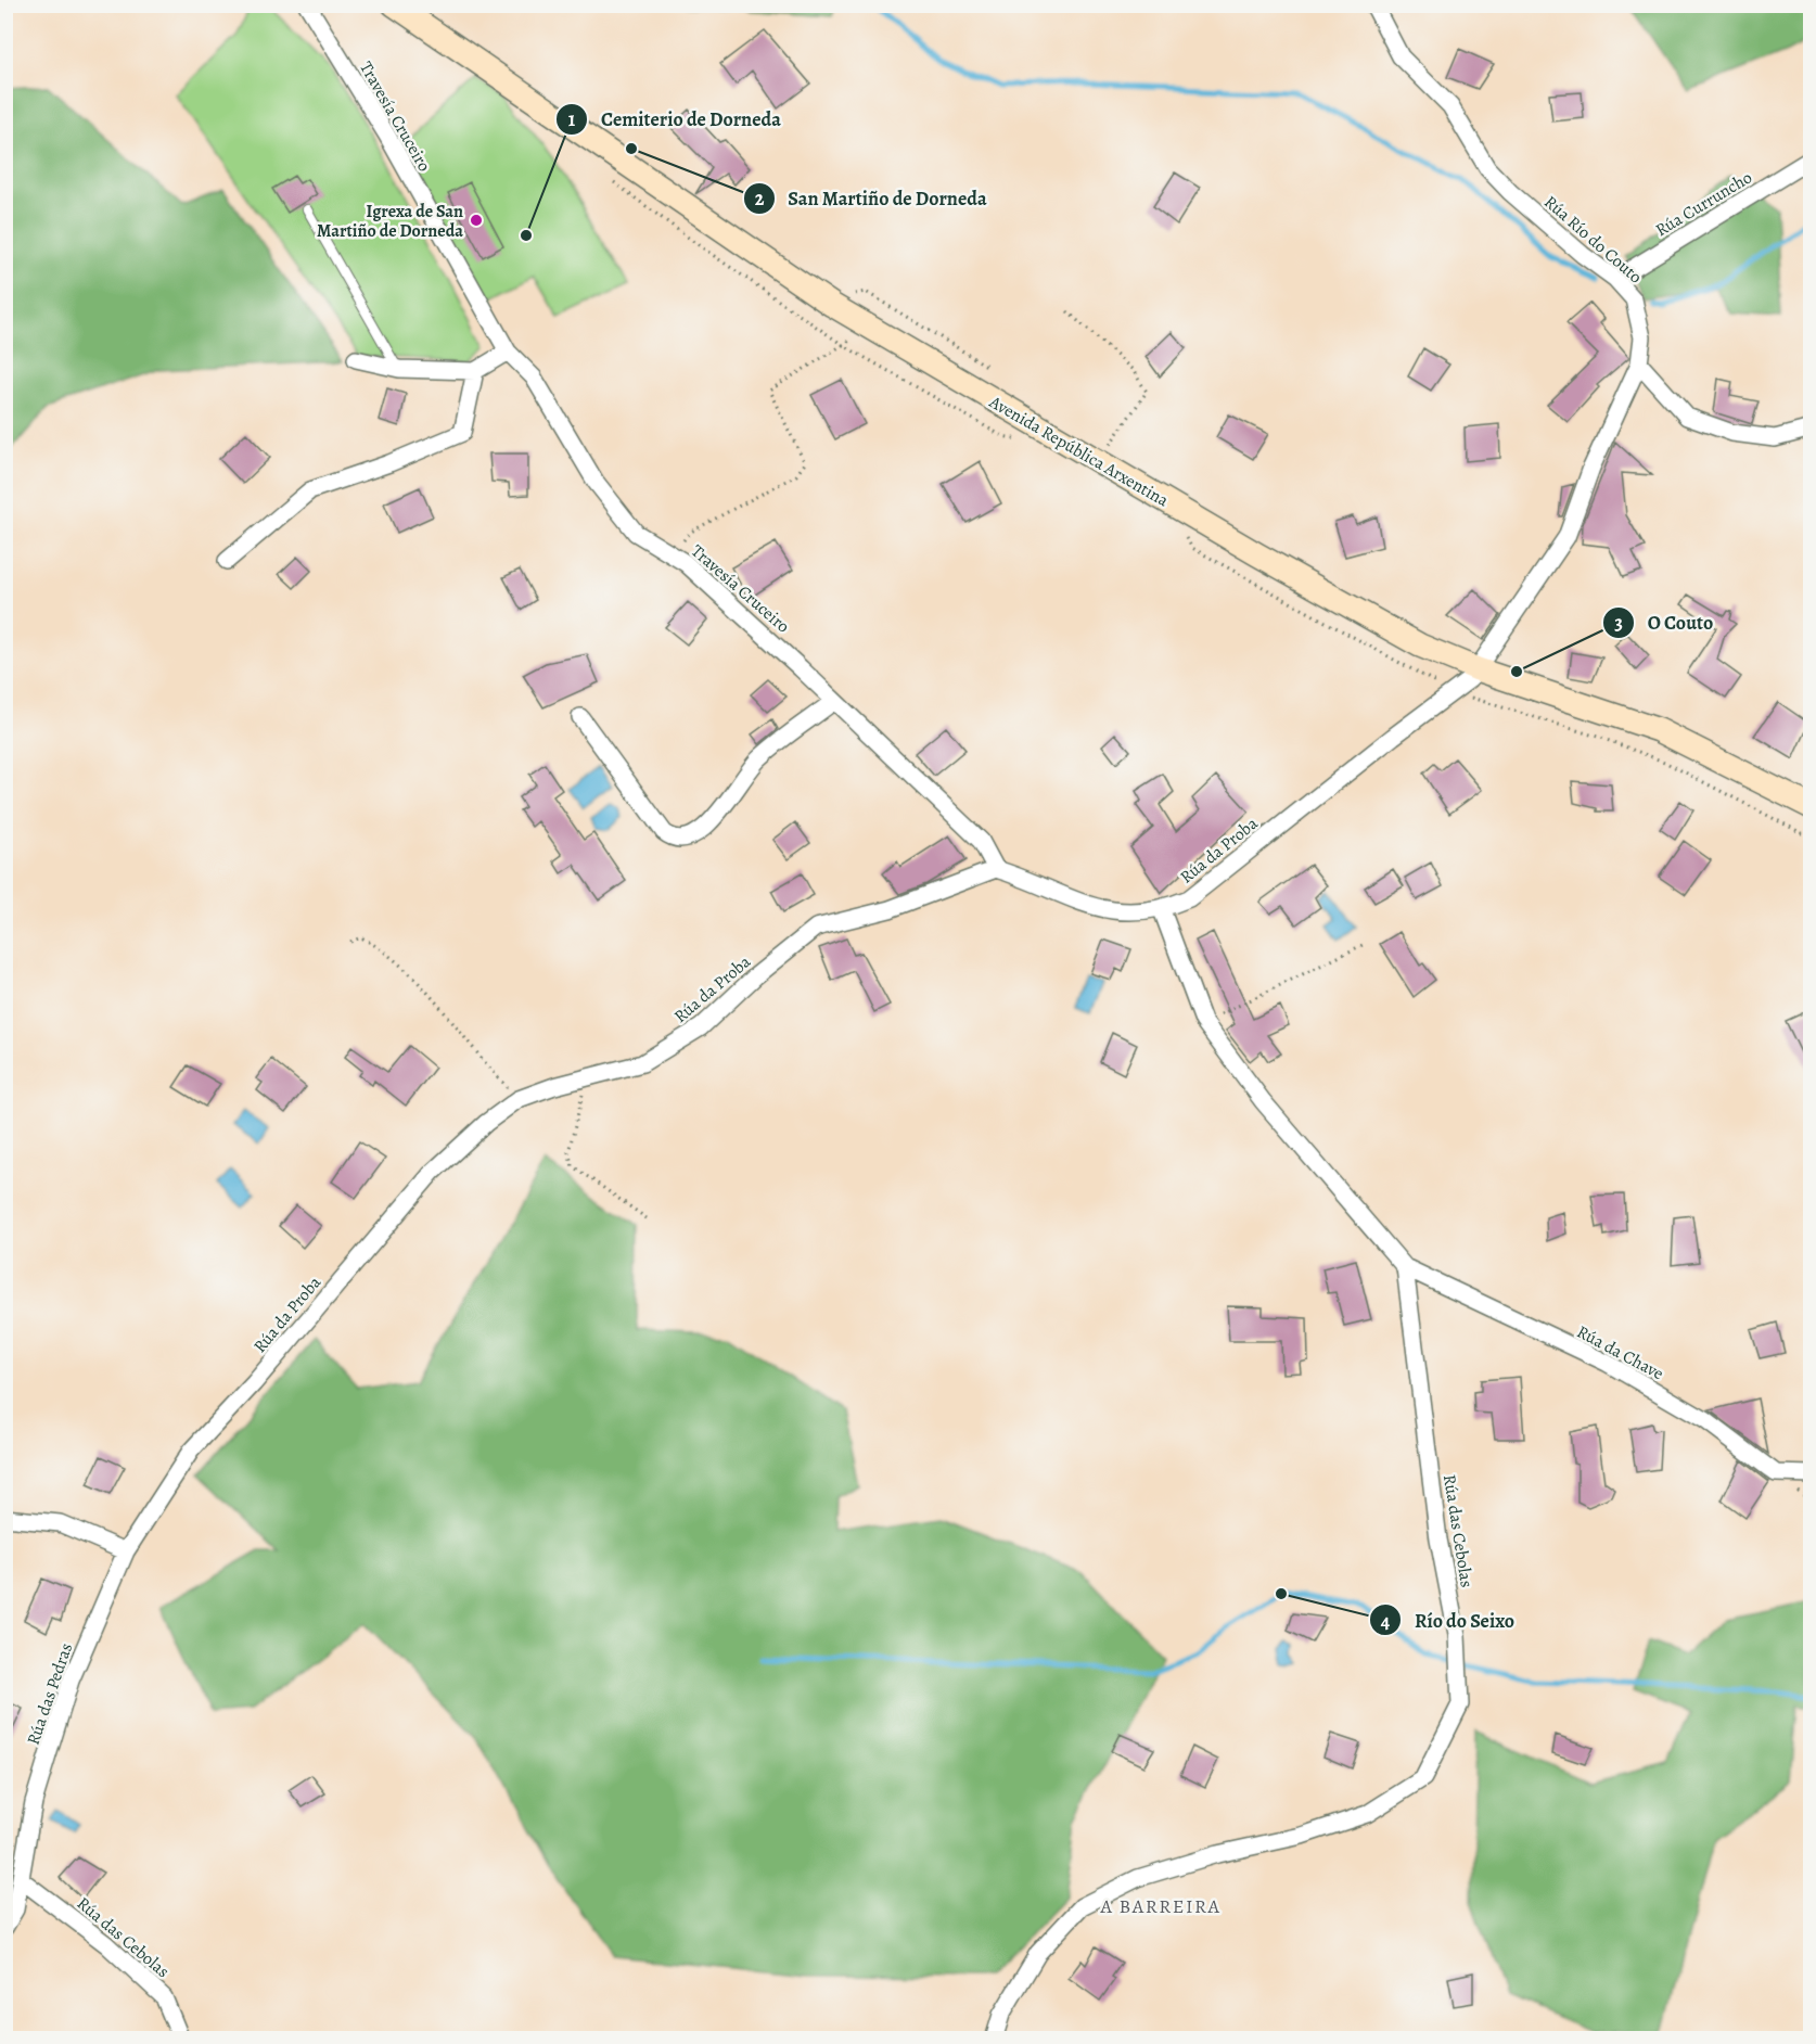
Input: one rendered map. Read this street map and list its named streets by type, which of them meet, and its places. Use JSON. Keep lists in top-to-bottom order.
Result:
{
  "streets": {
    "main road": ["Avenida República Arxentina"],
    "street": [
      "Travesía Cruceiro",
      "Rúa Curruncho",
      "Rúa Río do Couto",
      "Rúa da Proba",
      "Rúa da Chave",
      "Rúa das Cebolas",
      "Rúa das Pedras"
    ]
  },
  "crossings": [
    ["Travesía Cruceiro", "Rúa da Proba"],
    ["Rúa Curruncho", "Rúa Río do Couto"],
    ["Rúa Río do Couto", "Avenida República Arxentina"],
    ["Rúa Río do Couto", "Rúa da Proba"],
    ["Avenida República Arxentina", "Rúa da Proba"],
    ["Rúa da Proba", "Rúa das Pedras"],
    ["Rúa da Chave", "Rúa das Cebolas"],
    ["Rúa das Cebolas", "Rúa das Pedras"]
  ],
  "districts": ["A BARREIRA"],
  "places": [
    "San Martiño de Dorneda",
    "Igrexa de San Martiño de Dorneda",
    "Cemiterio de Dorneda",
    "O Couto",
    "Río do Seixo"
  ]
}
